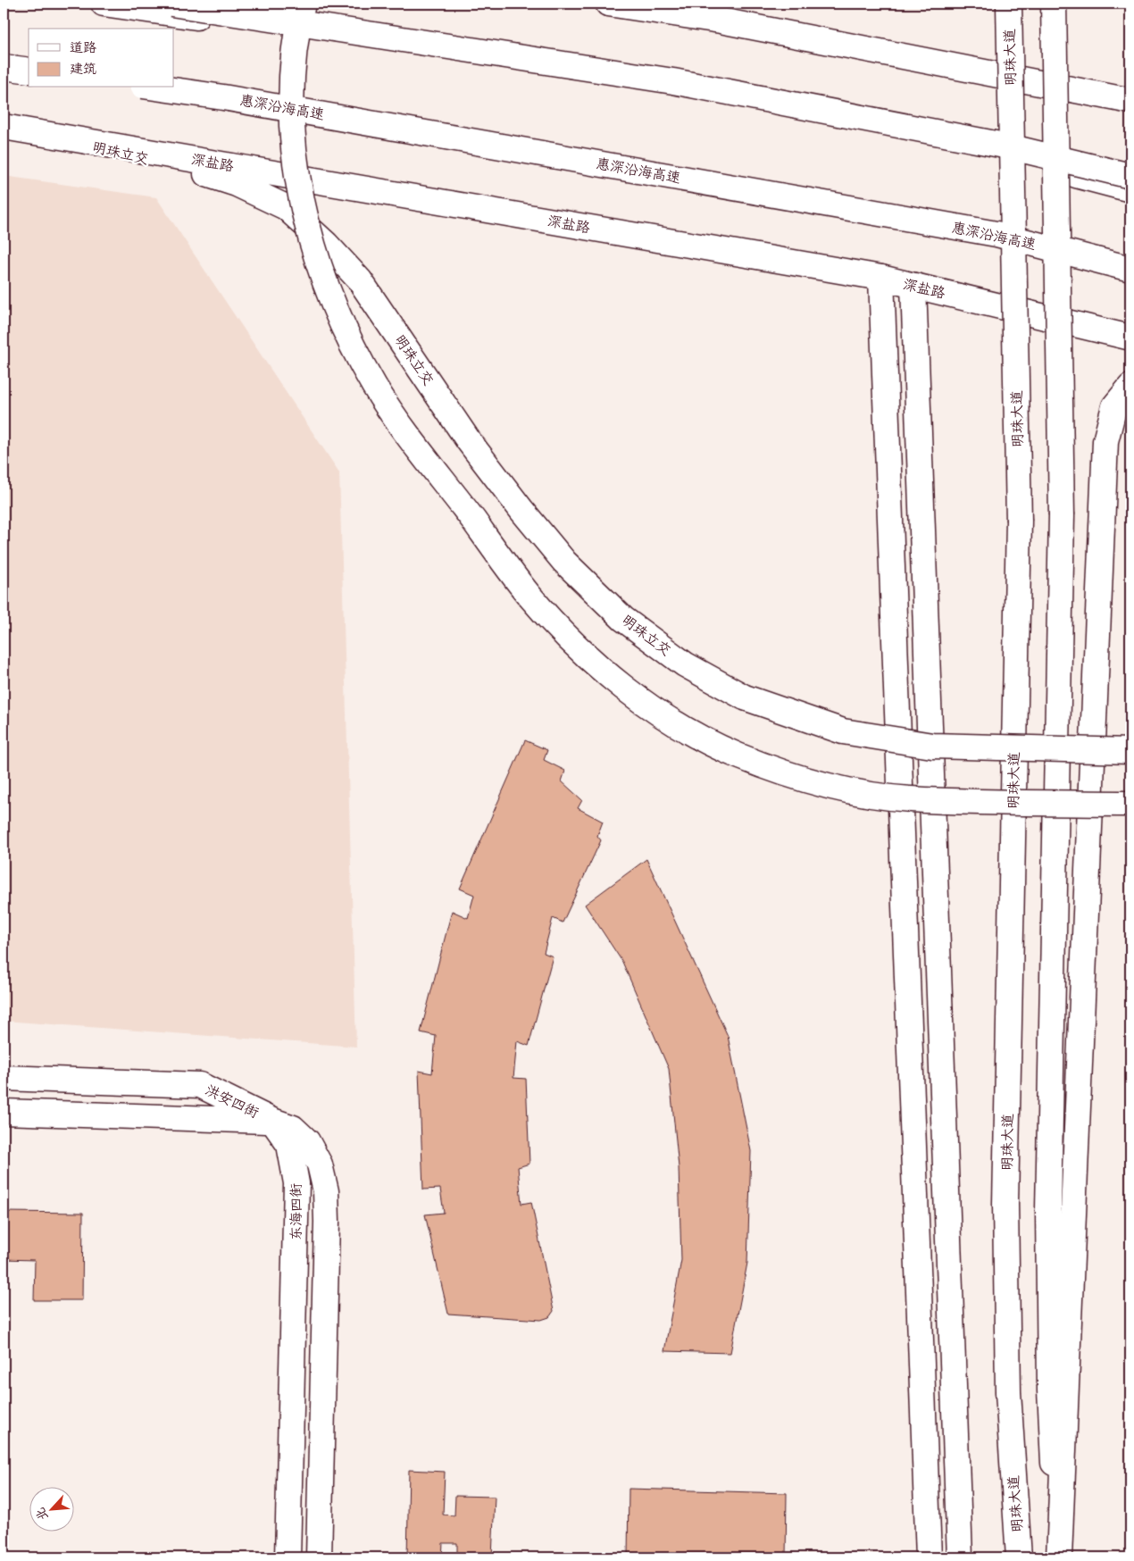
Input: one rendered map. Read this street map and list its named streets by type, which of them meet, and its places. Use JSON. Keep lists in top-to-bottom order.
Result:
{
  "streets": {
    "main road": [
      "明珠大道",
      "惠深沿海高速",
      "明珠立交",
      "深盐路",
      "洪安四街",
      "东海四街"
    ]
  },
  "crossings": [
    ["明珠立交", "深盐路"],
    ["洪安四街", "东海四街"]
  ],
  "legend": ["道路", "建筑"],
  "north": "bottom left"
}
